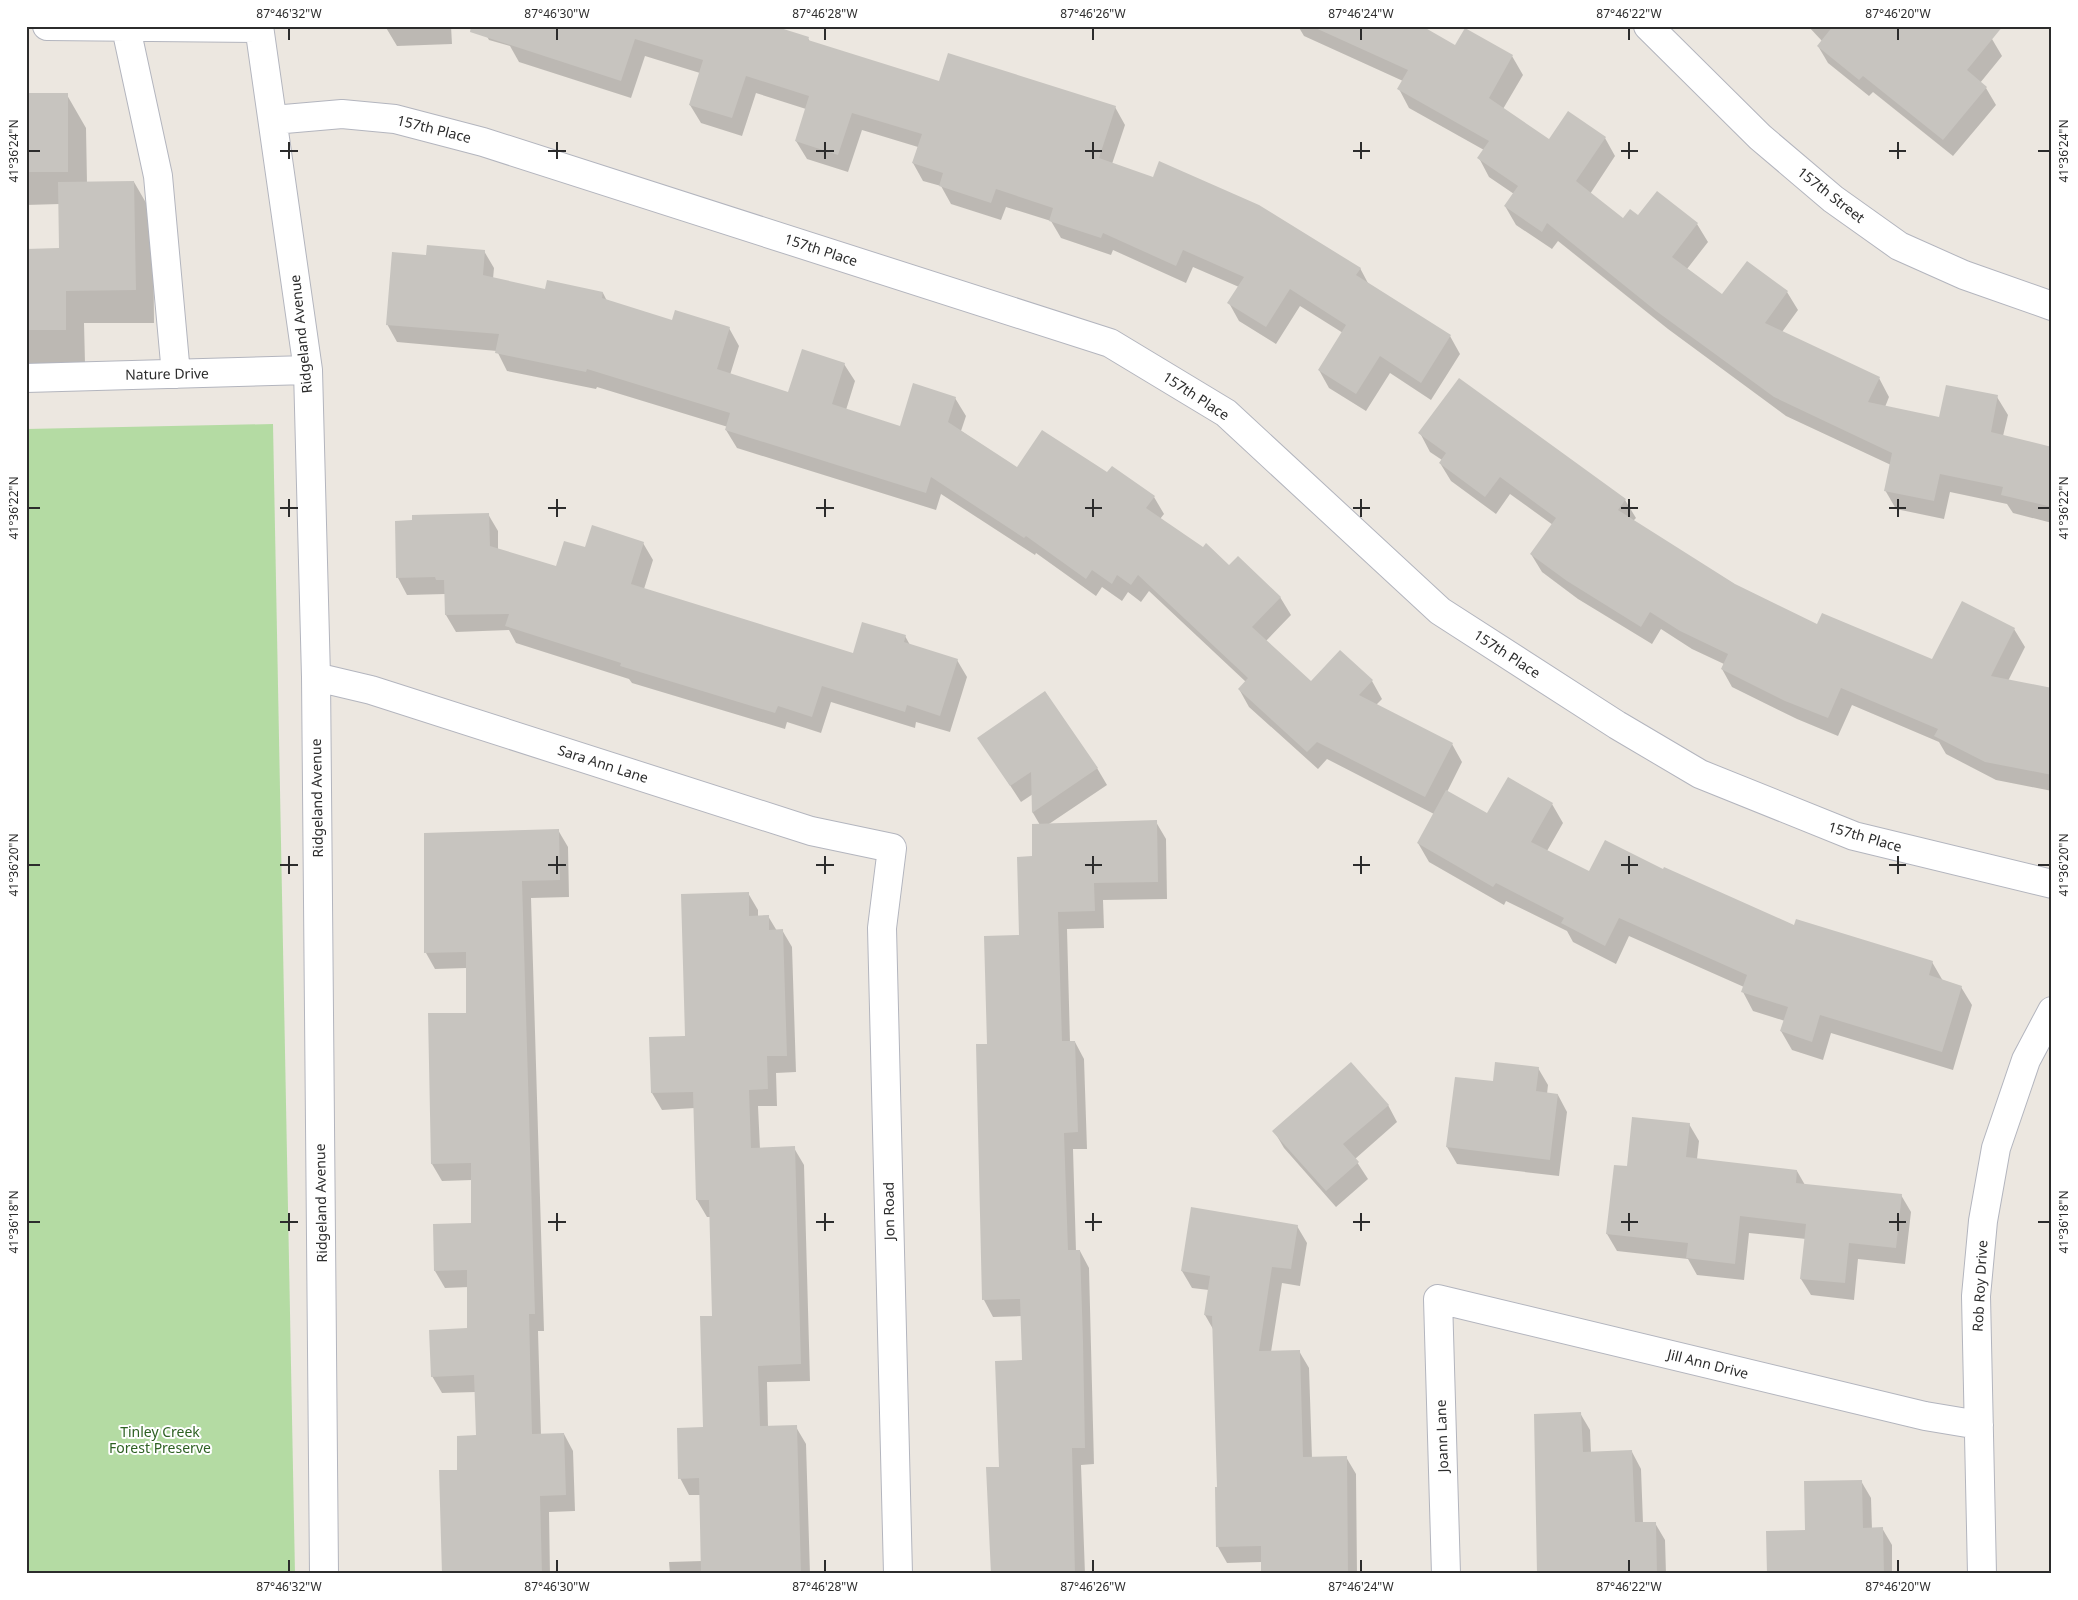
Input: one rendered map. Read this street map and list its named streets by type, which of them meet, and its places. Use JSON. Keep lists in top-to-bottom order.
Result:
{
  "streets": {
    "street": [
      "157th Place",
      "157th Street",
      "Ridgeland Avenue",
      "Nature Drive",
      "Sara Ann Lane",
      "Jon Road",
      "Rob Roy Drive",
      "Jill Ann Drive",
      "Joann Lane"
    ]
  },
  "crossings": [
    ["157th Place", "Ridgeland Avenue"],
    ["Ridgeland Avenue", "Nature Drive"],
    ["Ridgeland Avenue", "Sara Ann Lane"],
    ["Sara Ann Lane", "Jon Road"],
    ["Rob Roy Drive", "Jill Ann Drive"],
    ["Jill Ann Drive", "Joann Lane"]
  ],
  "parks": ["Tinley Creek Forest Preserve"],
  "coordinates": [
    "87°46'32\"W",
    "87°46'30\"W",
    "87°46'28\"W",
    "87°46'26\"W",
    "87°46'24\"W",
    "87°46'22\"W",
    "87°46'20\"W",
    "41°36'24\"N",
    "41°36'22\"N",
    "41°36'20\"N",
    "41°36'18\"N"
  ]
}
